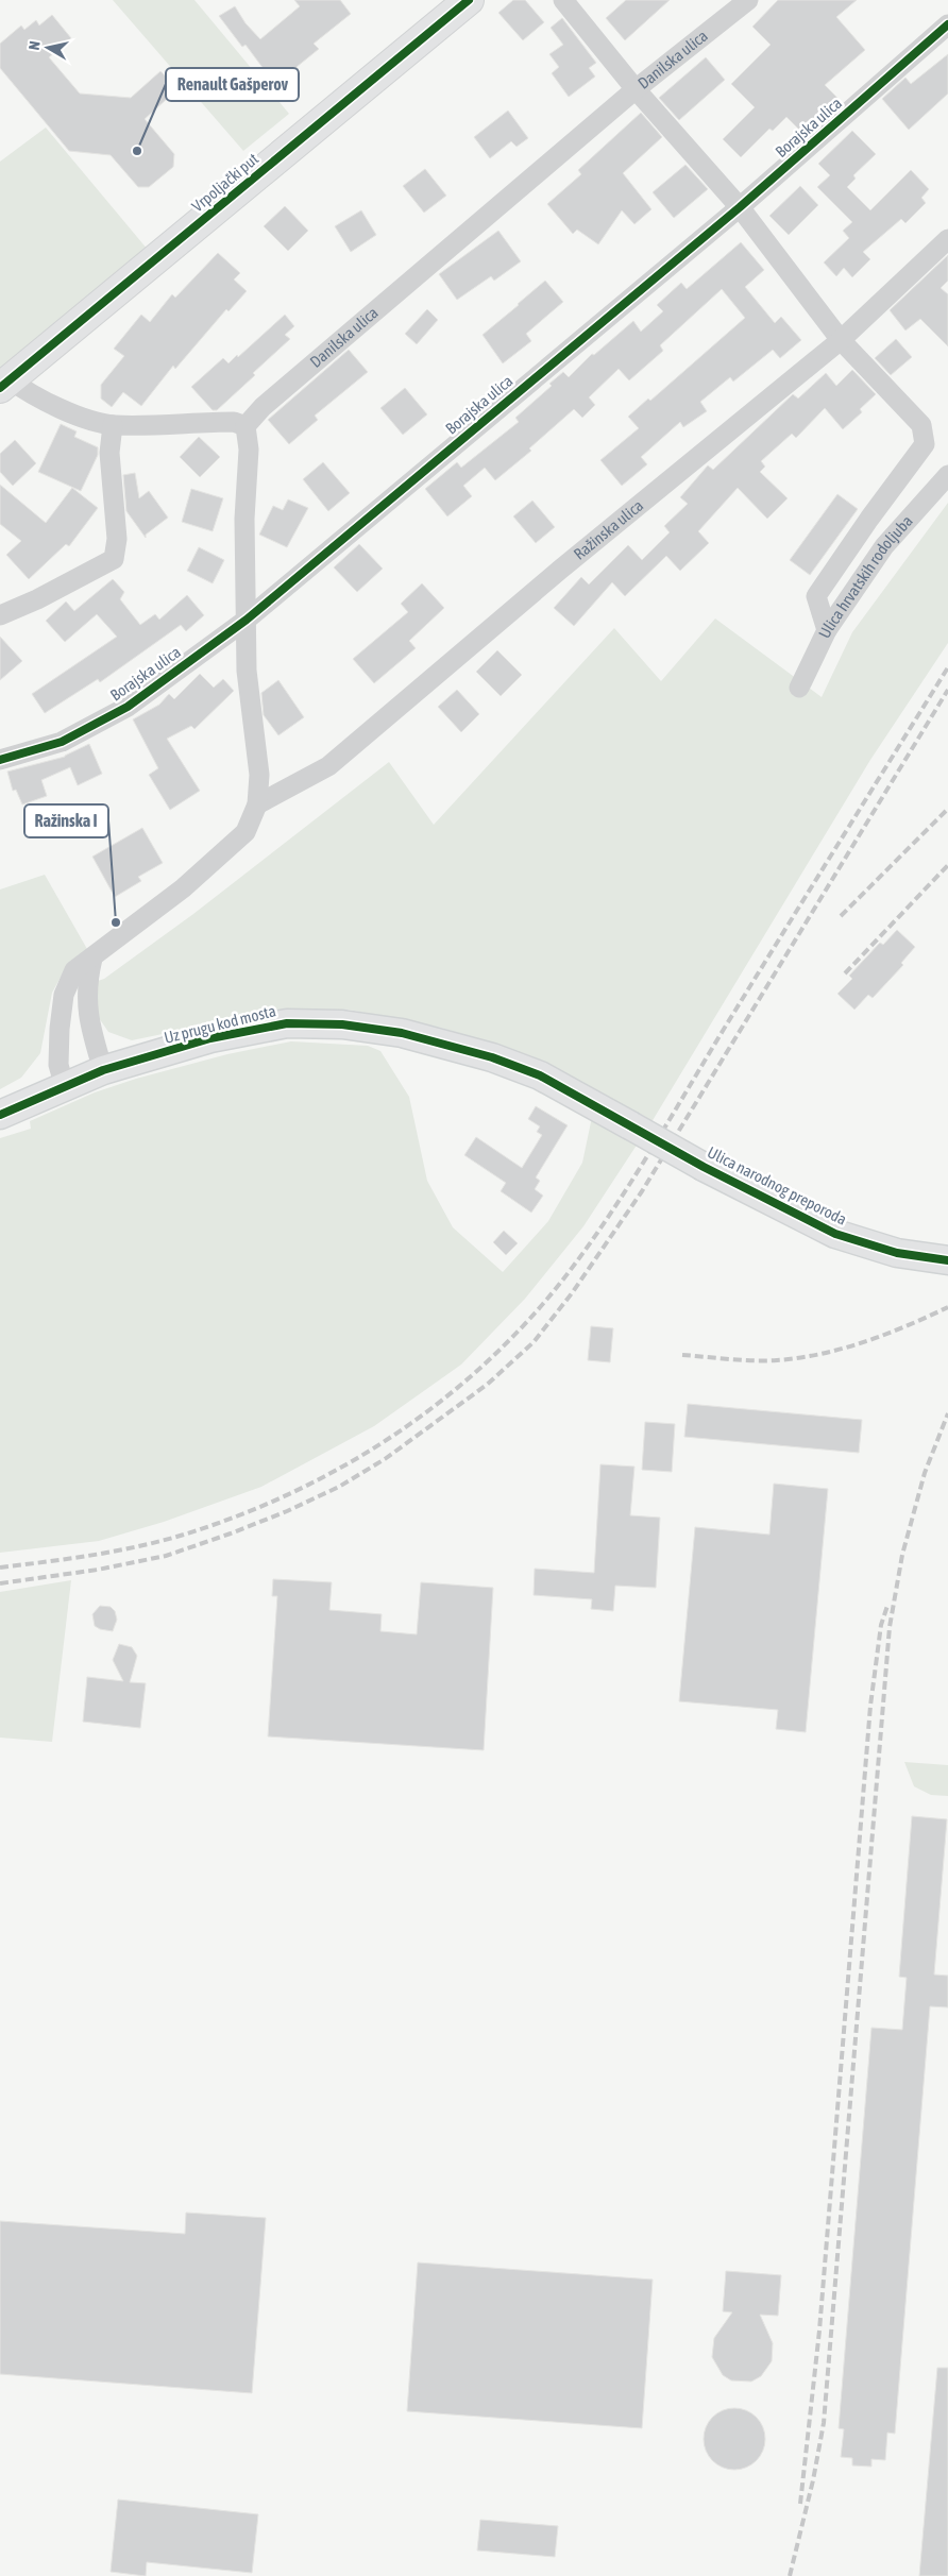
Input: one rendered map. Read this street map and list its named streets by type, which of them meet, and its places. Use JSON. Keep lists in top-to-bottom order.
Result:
{
  "streets": {
    "main road": ["Vrpoljački put"],
    "street": [
      "Danilska ulica",
      "Borajska ulica",
      "Ražinska ulica",
      "Ulica hrvatskih rodoljuba",
      "Uz prugu kod mosta",
      "Ulica narodnog preporoda"
    ]
  },
  "crossings": [
    ["Uz prugu kod mosta", "Ulica narodnog preporoda"]
  ],
  "places": ["Renault Gašperov", "Ražinska I"],
  "north": "left"
}
